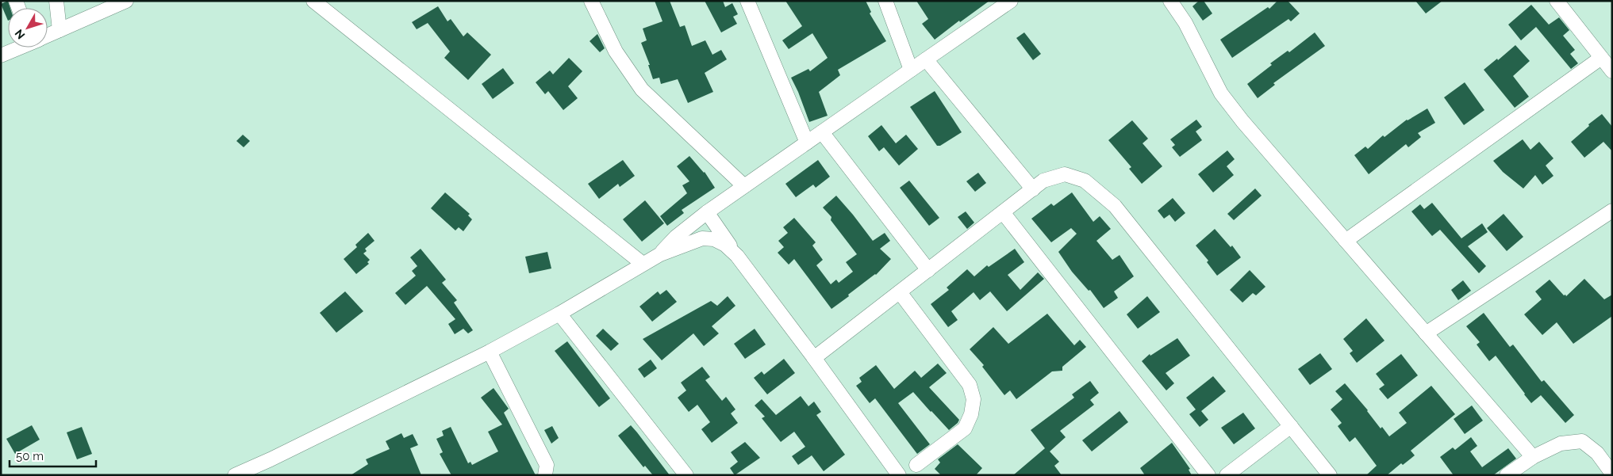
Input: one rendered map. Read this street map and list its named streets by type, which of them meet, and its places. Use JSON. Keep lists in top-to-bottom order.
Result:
{
  "scale_bar": "50 m",
  "north": "bottom left"
}
